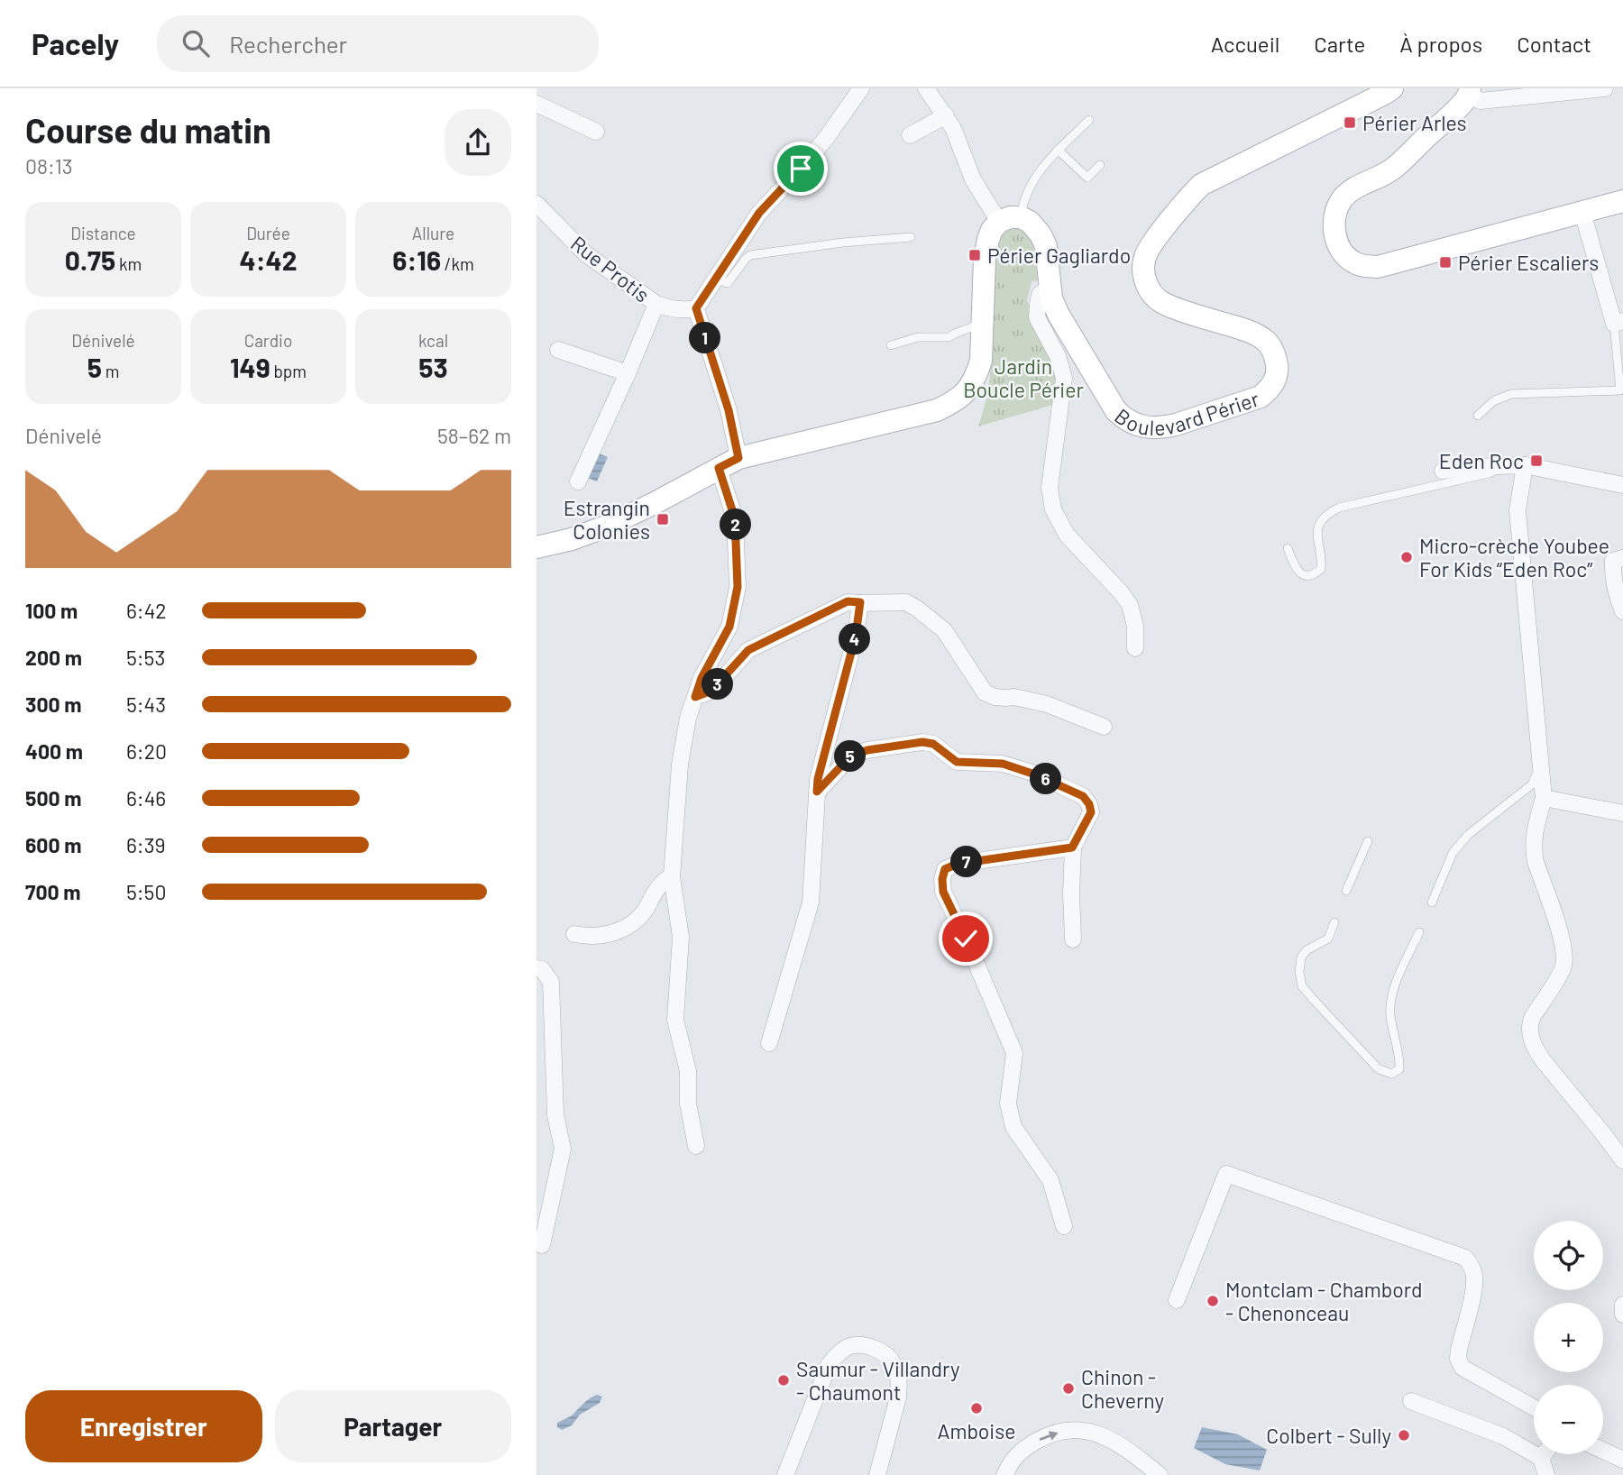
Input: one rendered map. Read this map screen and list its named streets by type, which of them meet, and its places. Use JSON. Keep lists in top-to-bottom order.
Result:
{
  "streets": {
    "street": ["Rue Protis", "Boulevard Périer"]
  },
  "parks": ["Jardin Boucle Périer"],
  "places": {
    "transit": [
      "Périer Arles",
      "Périer Gagliardo",
      "Périer Escaliers",
      "Eden Roc",
      "Estrangin Colonies"
    ],
    "other": [
      "Micro-crèche Youbee For Kids “Eden Roc”",
      "Montclam - Chambord - Chenonceau",
      "Saumur - Villandry - Chaumont",
      "Chinon - Cheverny",
      "Amboise",
      "Colbert - Sully"
    ]
  },
  "page": {
    "header": "Pacely",
    "search": "Rechercher",
    "nav": [
      "Accueil",
      "Carte",
      "À propos",
      "Contact"
    ],
    "heading": ["Course du matin", "08:13"],
    "stats": [
      ["Distance", "0.75 km"],
      ["Durée", "4:42"],
      ["Allure", "6:16 /km"],
      ["Dénivelé", "5 m"],
      ["Cardio", "149 bpm"],
      ["kcal", "53"]
    ],
    "pins": [
      "1",
      "2",
      "4",
      "3",
      "5",
      "6",
      "7"
    ],
    "chart": ["Dénivelé", "58–62 m"],
    "list": [
      {
        "name": "100 m",
        "note": "6:42"
      },
      {
        "name": "200 m",
        "note": "5:53"
      },
      {
        "name": "300 m",
        "note": "5:43"
      },
      {
        "name": "400 m",
        "note": "6:20"
      },
      {
        "name": "500 m",
        "note": "6:46"
      },
      {
        "name": "600 m",
        "note": "6:39"
      },
      {
        "name": "700 m",
        "note": "5:50"
      }
    ],
    "map_buttons": ["+", "−"],
    "buttons": ["Enregistrer", "Partager"]
  }
}
